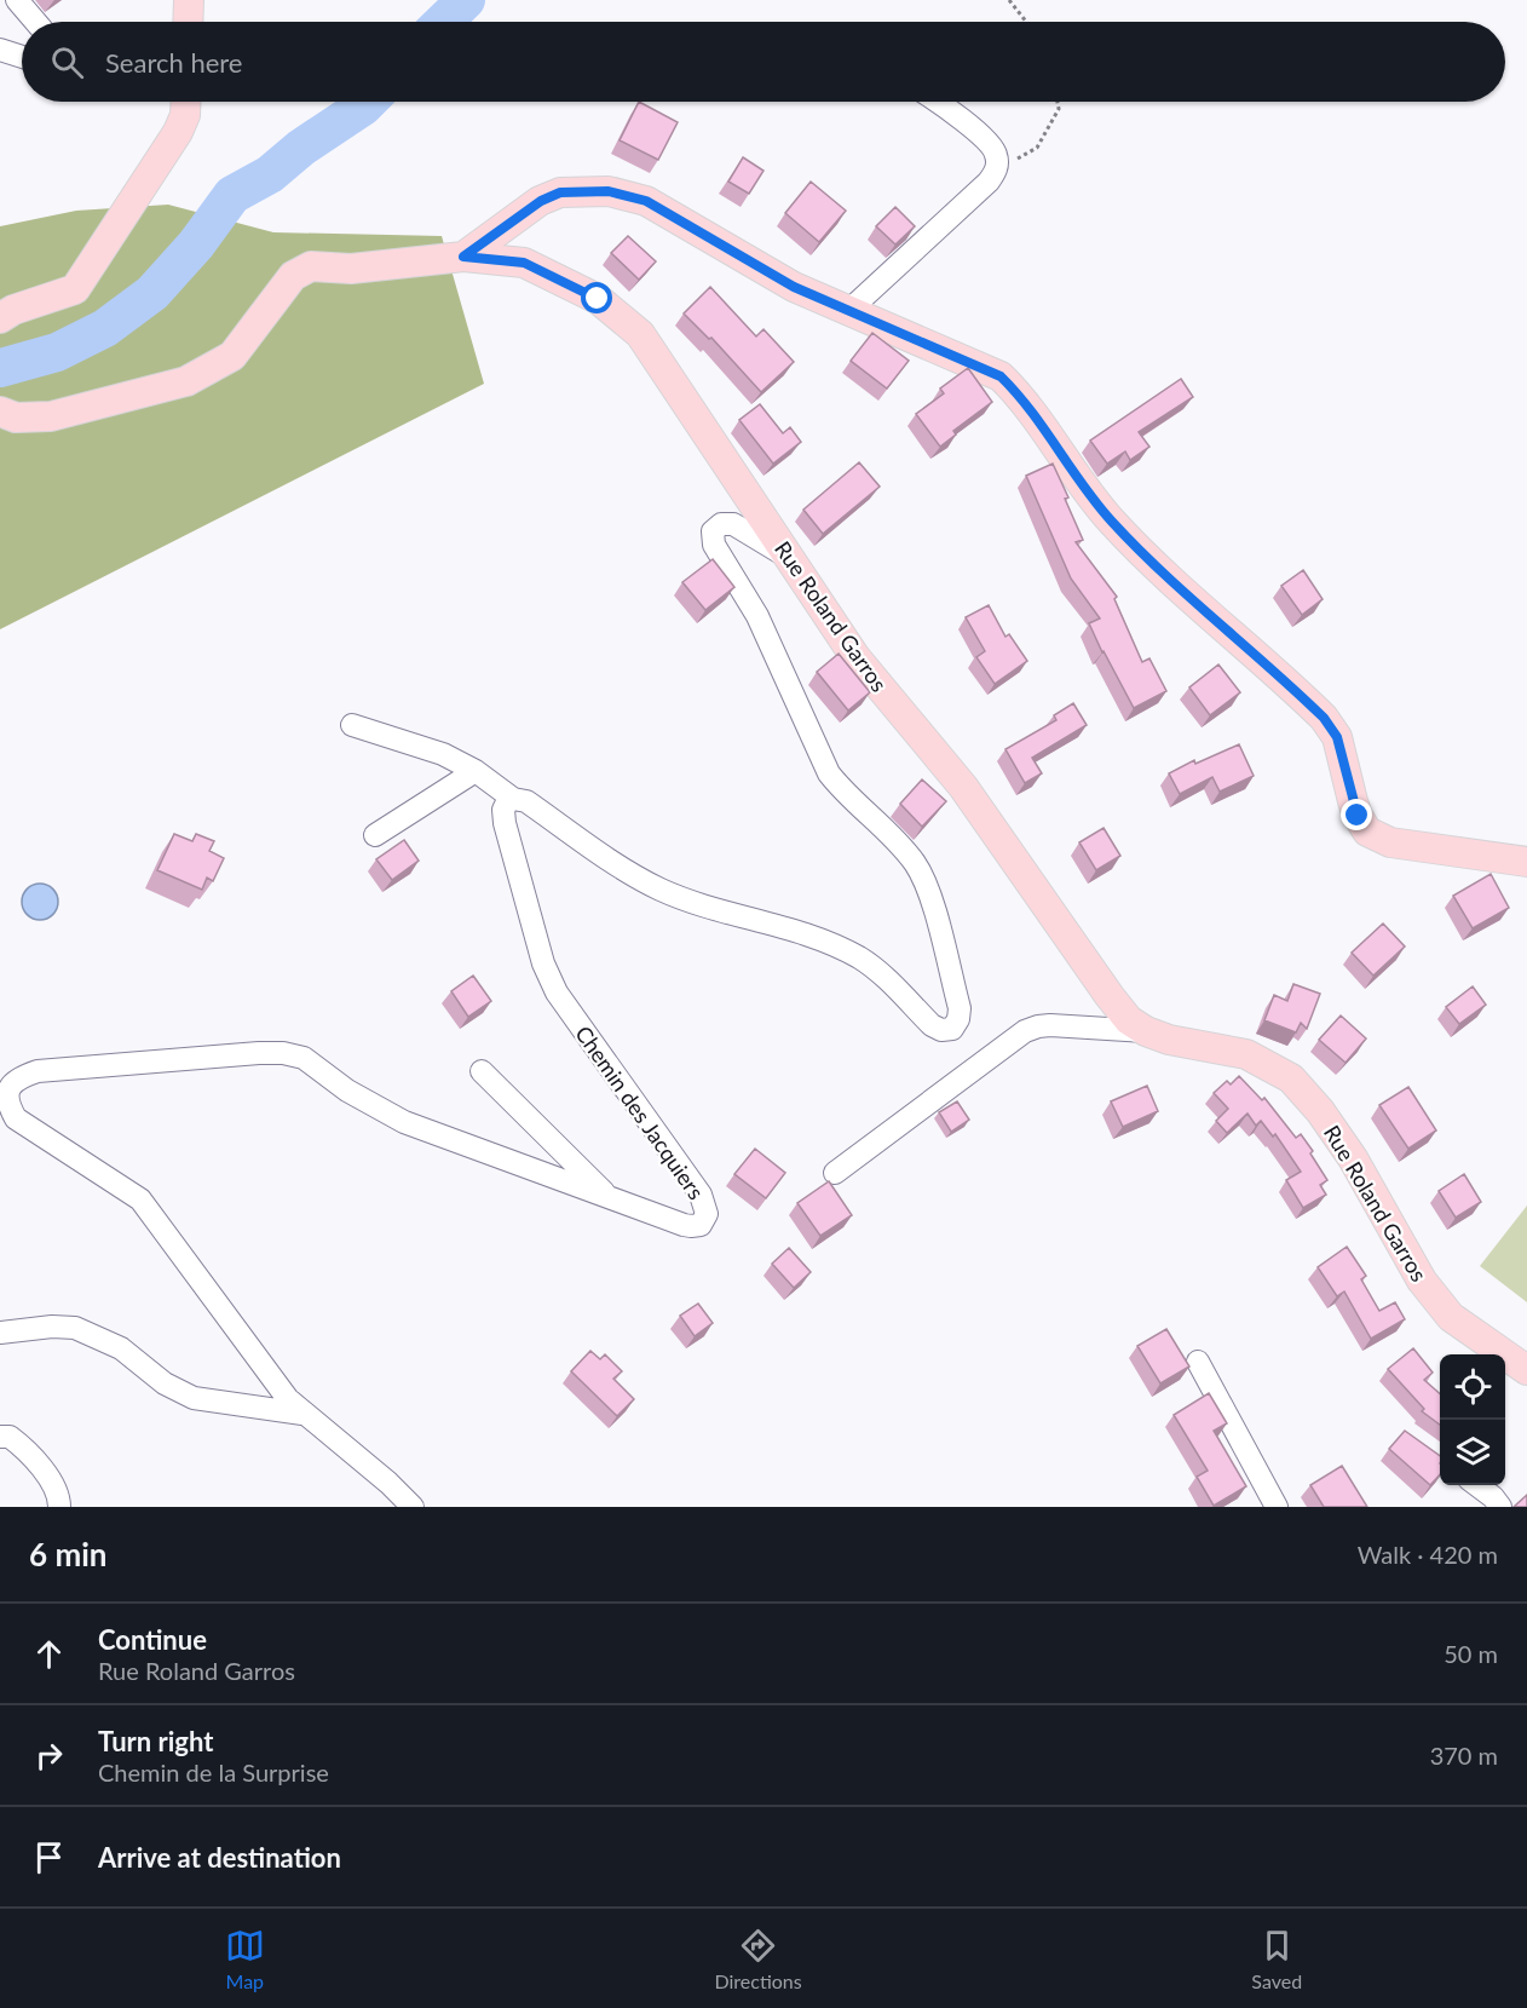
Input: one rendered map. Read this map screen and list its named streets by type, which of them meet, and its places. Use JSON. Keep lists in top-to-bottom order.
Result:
{
  "streets": {
    "main road": ["Rue Roland Garros"],
    "street": ["Chemin des Jacquiers"]
  },
  "page": {
    "search": "Search here",
    "heading": ["6 min", "Walk · 420 m"],
    "list": [
      ["Continue", "Rue Roland Garros", "50 m"],
      ["Turn right", "Chemin de la Surprise", "370 m"],
      "Arrive at destination"
    ],
    "nav": ["Map", "Directions", "Saved"]
  }
}
